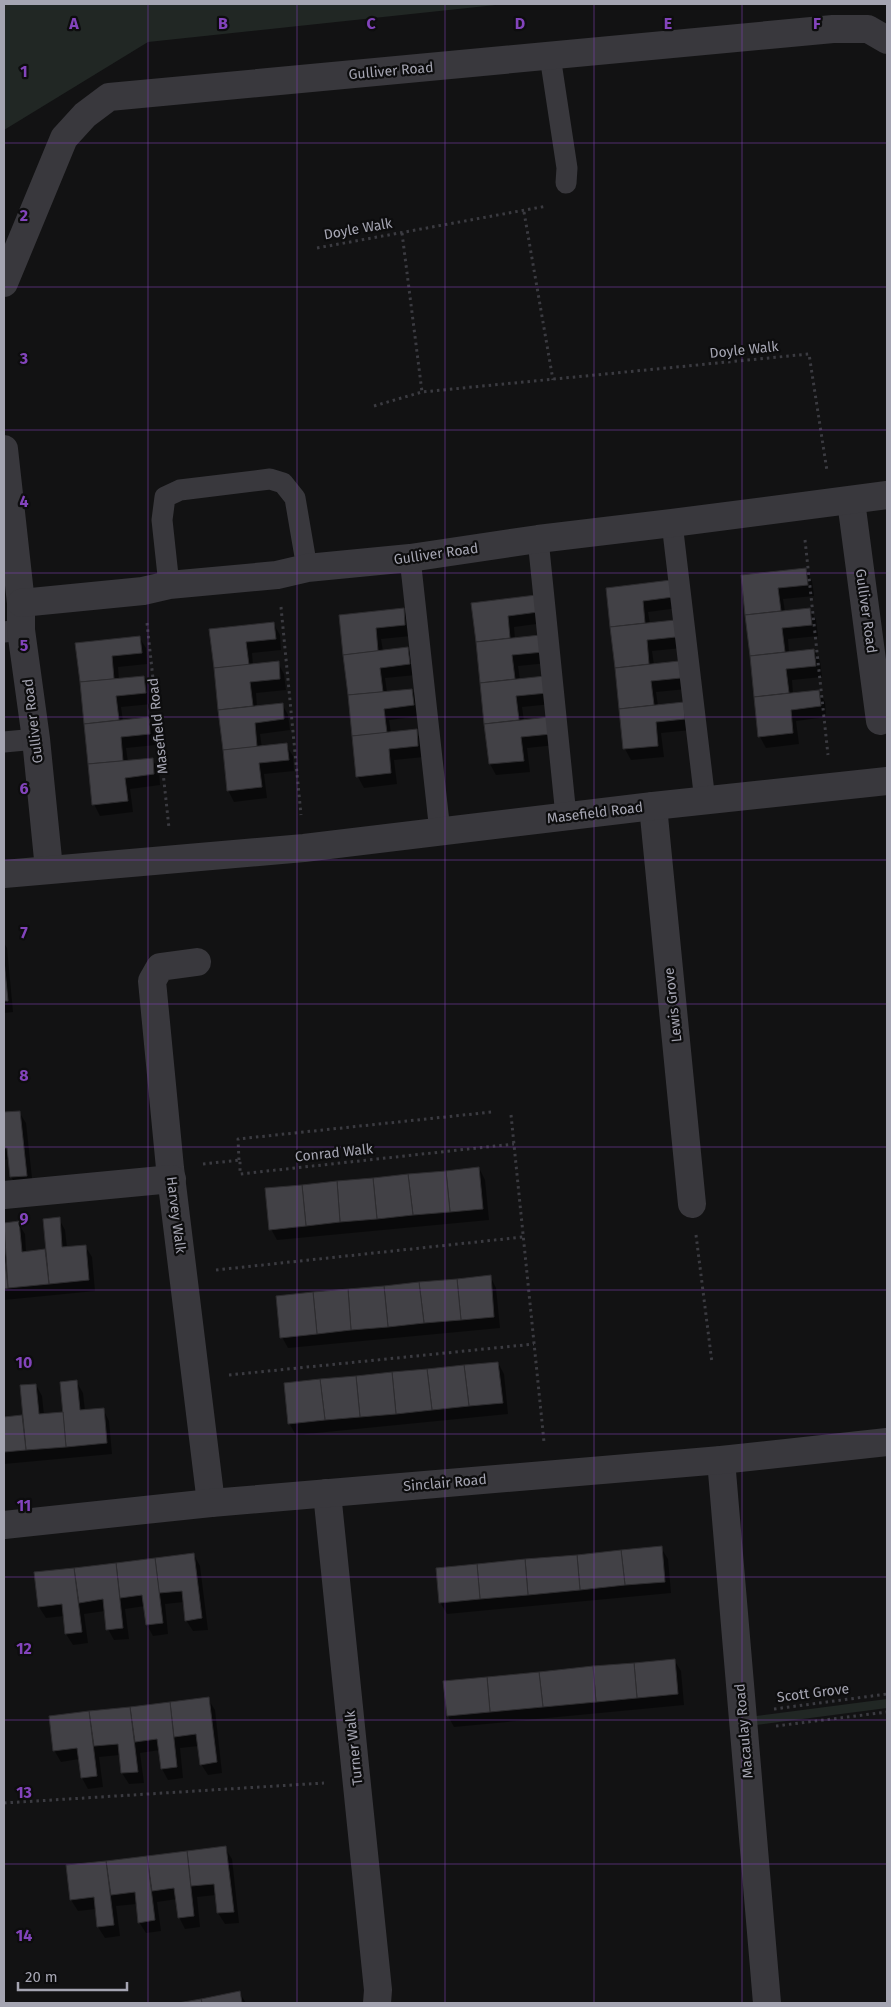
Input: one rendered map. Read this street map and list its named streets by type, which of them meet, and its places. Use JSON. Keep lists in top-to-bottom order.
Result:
{
  "streets": {
    "street": [
      "Gulliver Road",
      "Masefield Road",
      "Lewis Grove",
      "Harvey Walk",
      "Sinclair Road",
      "Macaulay Road",
      "Turner Walk"
    ],
    "path": ["Doyle Walk", "Conrad Walk", "Scott Grove"]
  },
  "crossings": [
    ["Gulliver Road", "Masefield Road"],
    ["Masefield Road", "Lewis Grove"],
    ["Harvey Walk", "Sinclair Road"],
    ["Sinclair Road", "Macaulay Road"],
    ["Sinclair Road", "Turner Walk"],
    ["Scott Grove", "Macaulay Road"]
  ],
  "scale_bar": "20 m",
  "grid": {
    "columns": [
      "A",
      "B",
      "C",
      "D",
      "E",
      "F"
    ],
    "rows": [
      "1",
      "2",
      "3",
      "4",
      "5",
      "6",
      "7",
      "8",
      "9",
      "10",
      "11",
      "12",
      "13",
      "14"
    ]
  }
}
